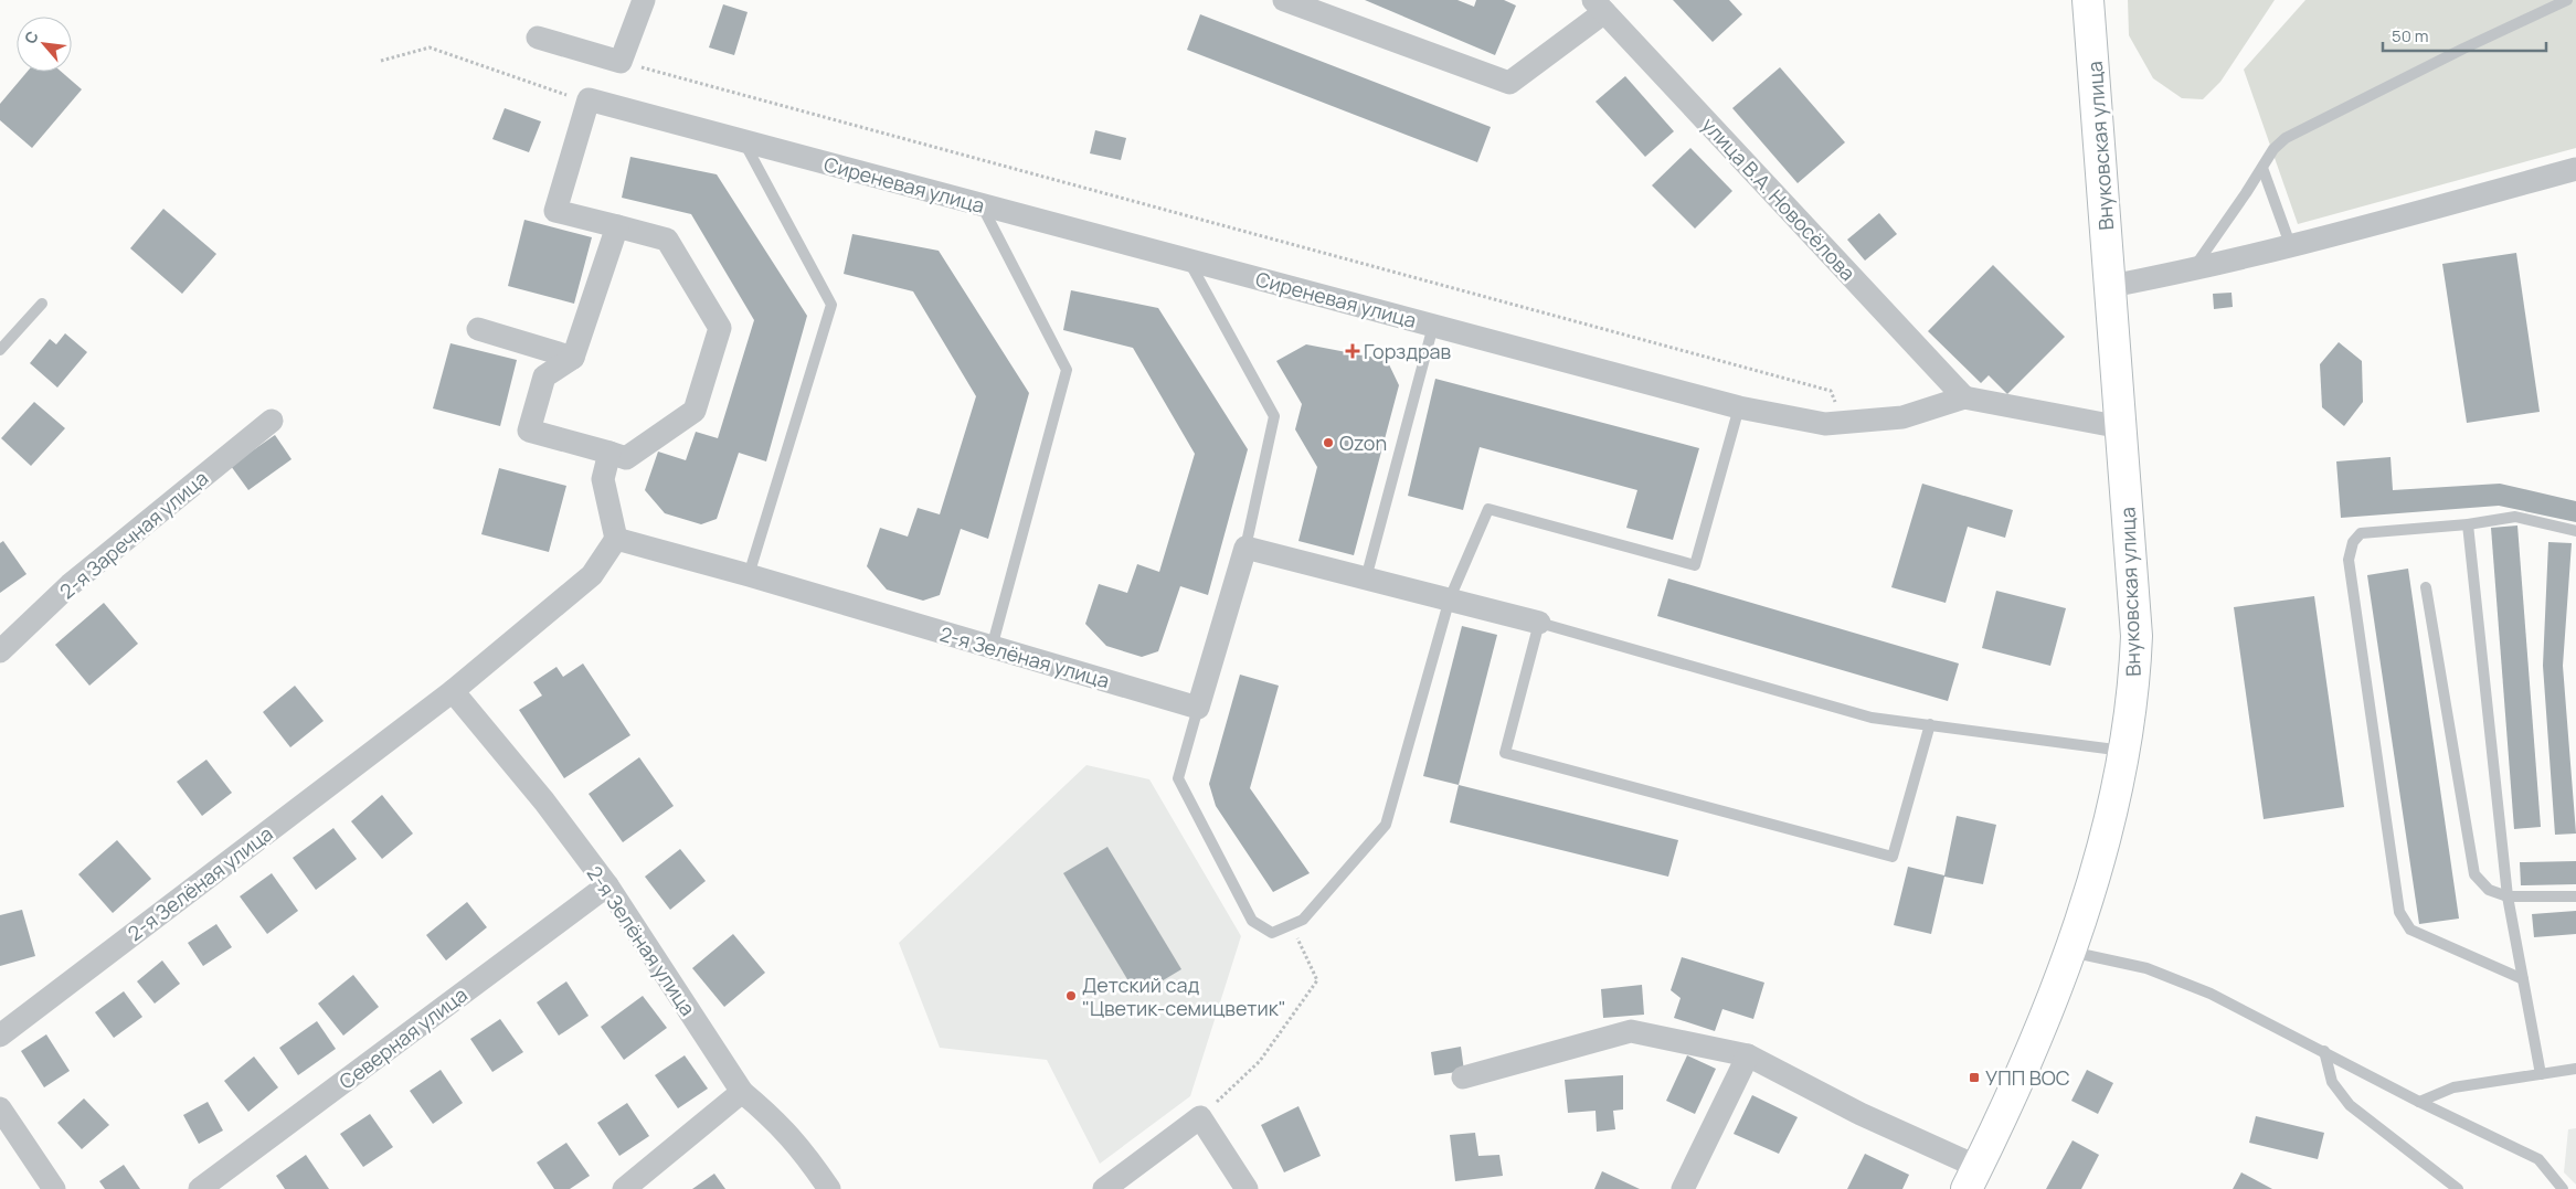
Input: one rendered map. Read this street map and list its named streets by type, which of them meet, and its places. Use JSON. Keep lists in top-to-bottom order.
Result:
{
  "streets": {
    "main road": ["Внуковская улица"],
    "street": [
      "Сиреневая улица",
      "улица В.А. Новосёлова",
      "2-я Заречная улица",
      "2-я Зелёная улица",
      "Северная улица"
    ]
  },
  "crossings": [
    ["Внуковская улица", "Сиреневая улица"],
    ["Сиреневая улица", "улица В.А. Новосёлова"],
    ["2-я Зелёная улица", "Северная улица"]
  ],
  "places": {
    "health": ["Горздрав"],
    "other": ["Ozon", "Детский сад \"Цветик-семицветик\""],
    "transit": ["УПП ВОС"]
  },
  "scale_bar": "50 m",
  "north": "top left"
}
